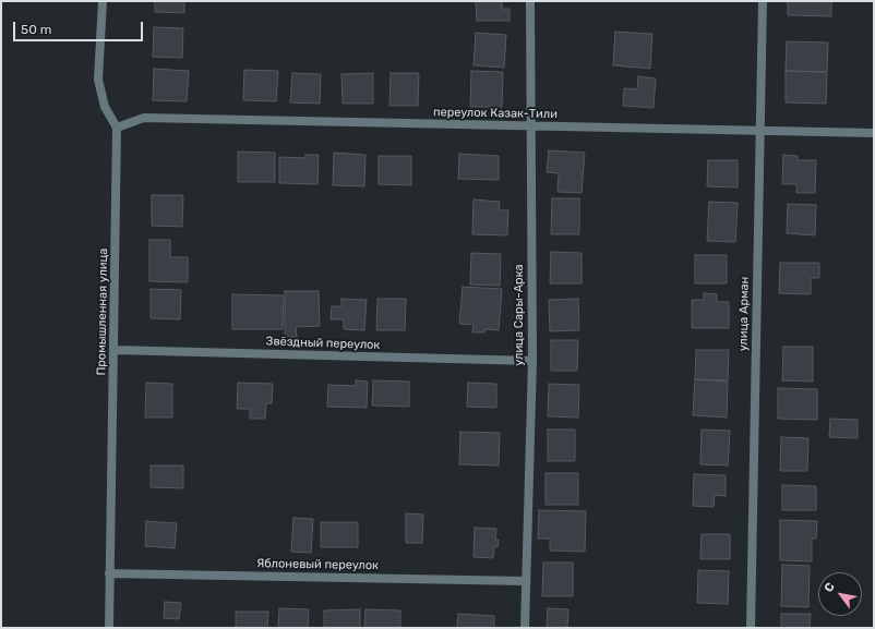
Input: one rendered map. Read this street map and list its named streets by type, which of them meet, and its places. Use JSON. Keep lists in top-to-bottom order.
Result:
{
  "streets": {
    "lane": [
      "переулок Казак-Тили",
      "Промышленная улица",
      "улица Арман",
      "улица Сары-Арка",
      "Звёздный переулок",
      "Яблоневый переулок"
    ]
  },
  "crossings": [
    ["переулок Казак-Тили", "Промышленная улица"],
    ["переулок Казак-Тили", "улица Арман"],
    ["переулок Казак-Тили", "улица Сары-Арка"],
    ["Промышленная улица", "Звёздный переулок"],
    ["Промышленная улица", "Яблоневый переулок"],
    ["улица Сары-Арка", "Звёздный переулок"],
    ["улица Сары-Арка", "Яблоневый переулок"]
  ],
  "scale_bar": "50 m",
  "north": "top left"
}
